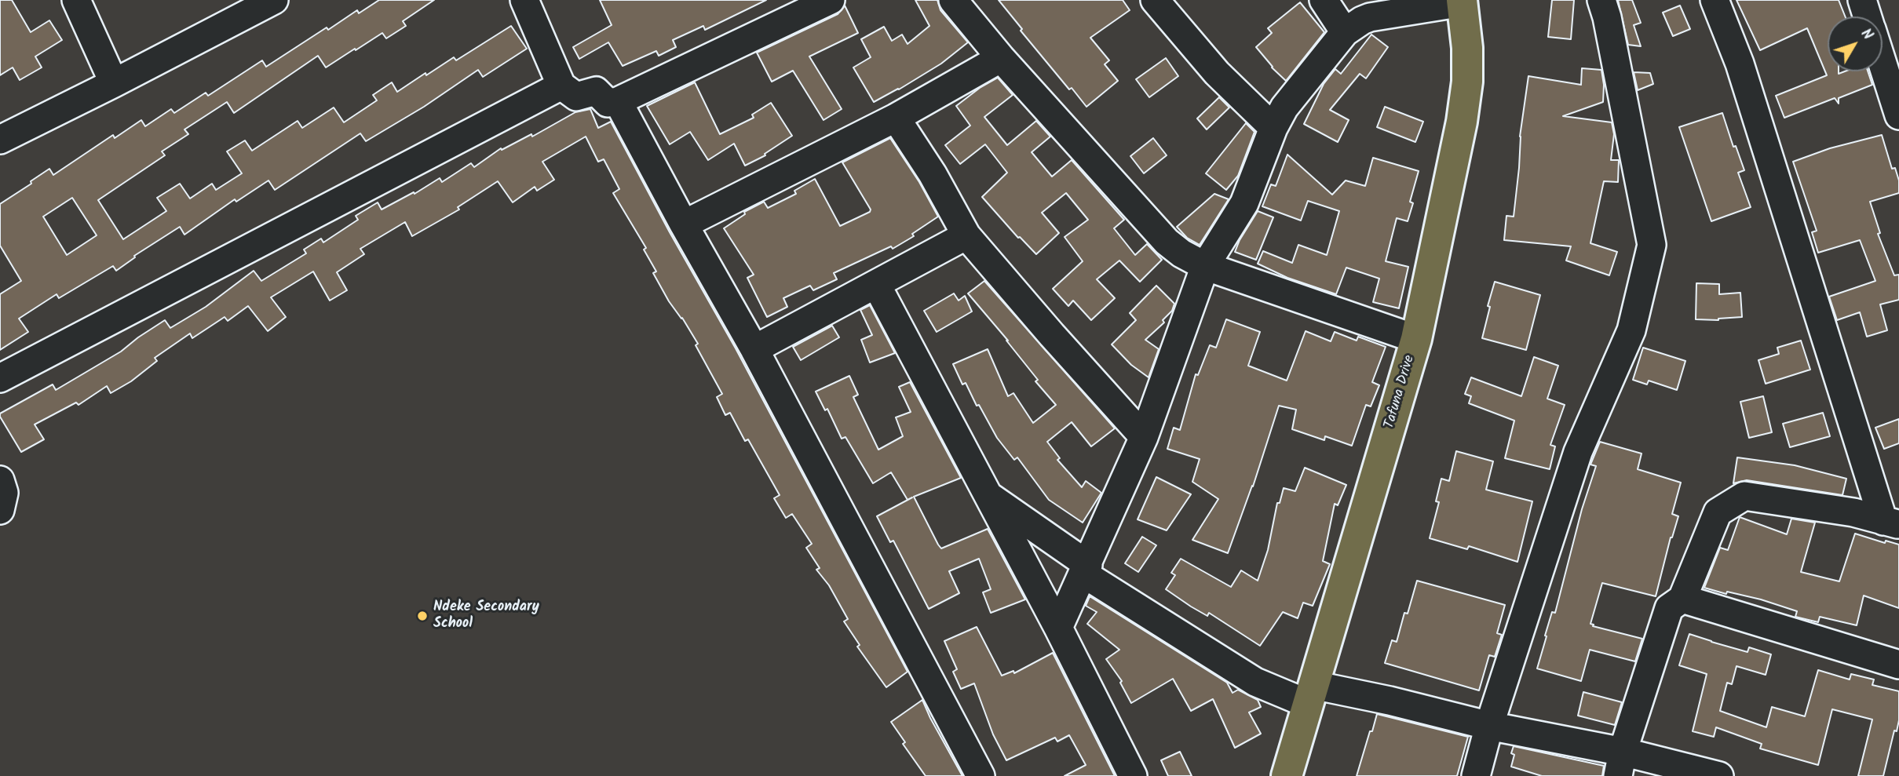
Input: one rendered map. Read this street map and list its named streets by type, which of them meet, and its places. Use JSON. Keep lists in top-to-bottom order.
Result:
{
  "streets": {
    "main road": ["Tafuna Drive"]
  },
  "places": ["Ndeke Secondary School"],
  "north": "top right"
}
